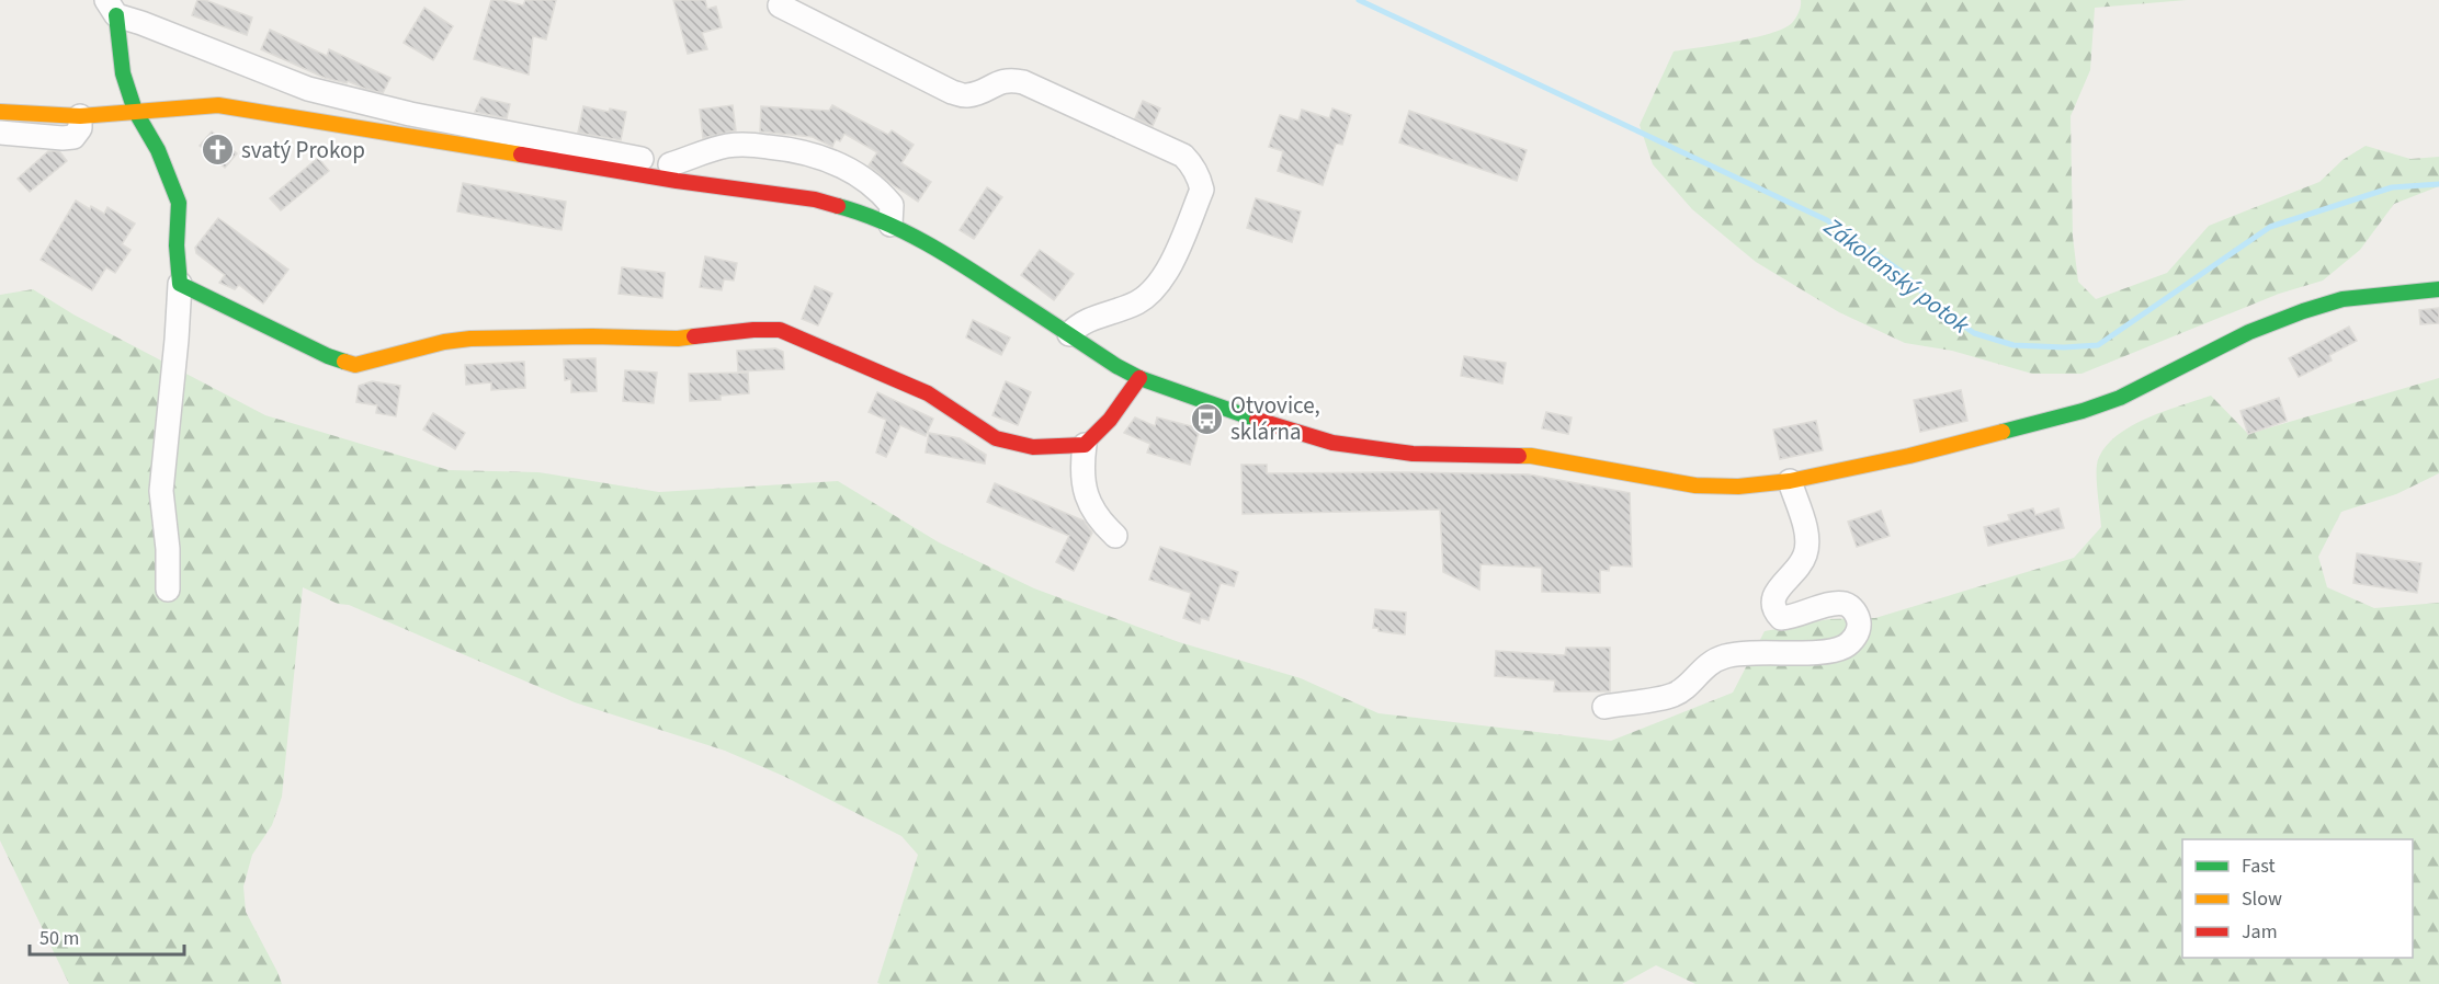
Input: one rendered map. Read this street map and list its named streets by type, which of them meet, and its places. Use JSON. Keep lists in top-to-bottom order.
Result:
{
  "water": ["Zákolanský potok"],
  "places": {
    "church": ["svatý Prokop"],
    "bus stop": ["Otvovice, sklárna"]
  },
  "legend": ["Fast", "Slow", "Jam"],
  "scale_bar": "50 m"
}
